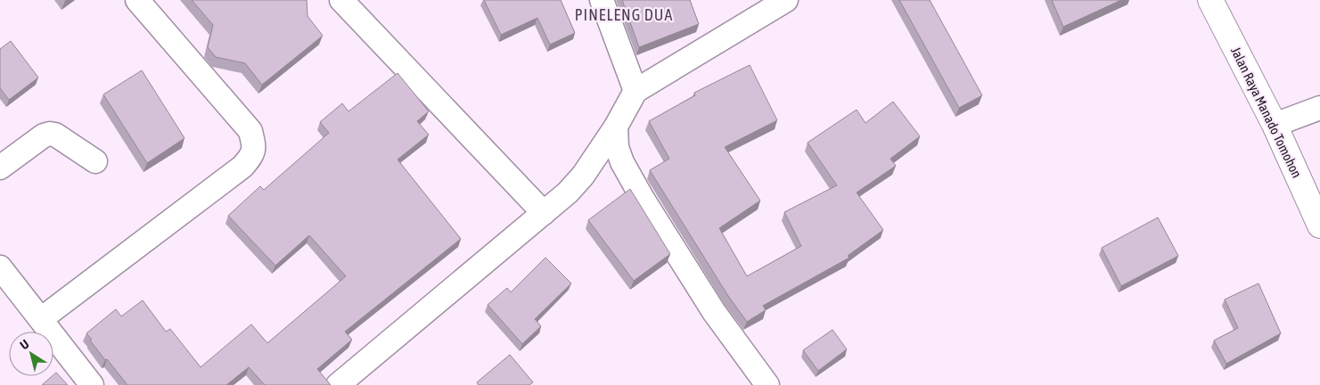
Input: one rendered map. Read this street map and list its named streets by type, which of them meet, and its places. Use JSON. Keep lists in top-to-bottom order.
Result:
{
  "streets": {
    "highway": ["Jalan Raya Manado Tomohon"]
  },
  "districts": ["PINELENG DUA"],
  "north": "top left"
}
